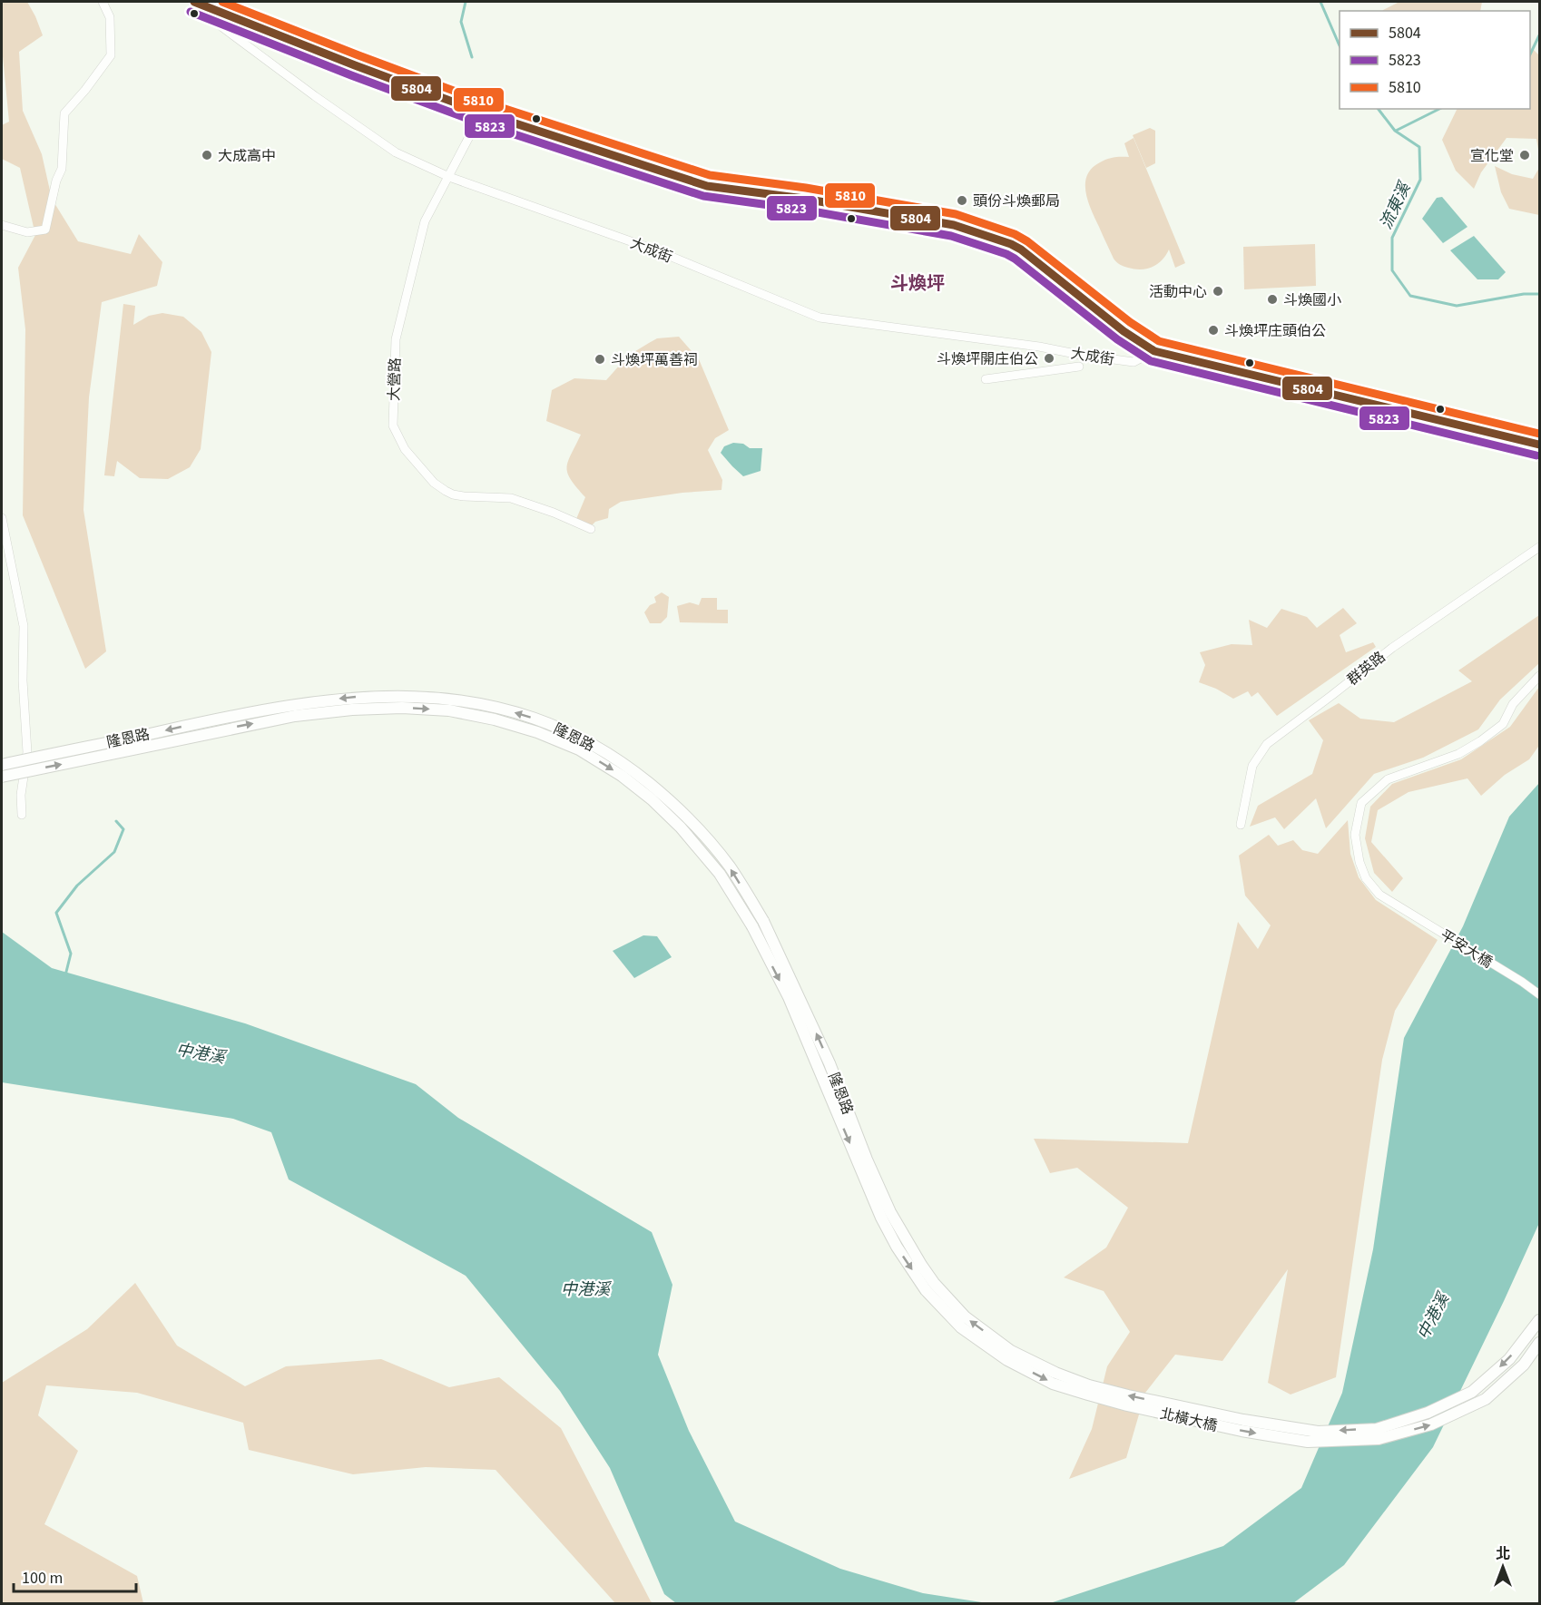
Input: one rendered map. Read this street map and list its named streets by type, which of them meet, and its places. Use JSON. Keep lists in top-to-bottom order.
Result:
{
  "streets": {
    "main road": ["隆恩路", "北橫大橋"],
    "street": [
      "大成街",
      "大營路",
      "群英路",
      "平安大橋"
    ]
  },
  "crossings": [
    ["大成街", "大營路"],
    ["隆恩路", "北橫大橋"]
  ],
  "districts": ["斗煥坪"],
  "water": ["流東溪", "中港溪"],
  "places": [
    "大成高中",
    "宣化堂",
    "頭份斗煥郵局",
    "活動中心",
    "斗煥國小",
    "斗煥坪庄頭伯公",
    "斗煥坪開庄伯公",
    "斗煥坪萬善祠"
  ],
  "lines": ["transit line 5804", "transit line 5810", "transit line 5823"],
  "legend": ["5804", "5823", "5810"],
  "scale_bar": "100 m",
  "north": "top"
}
